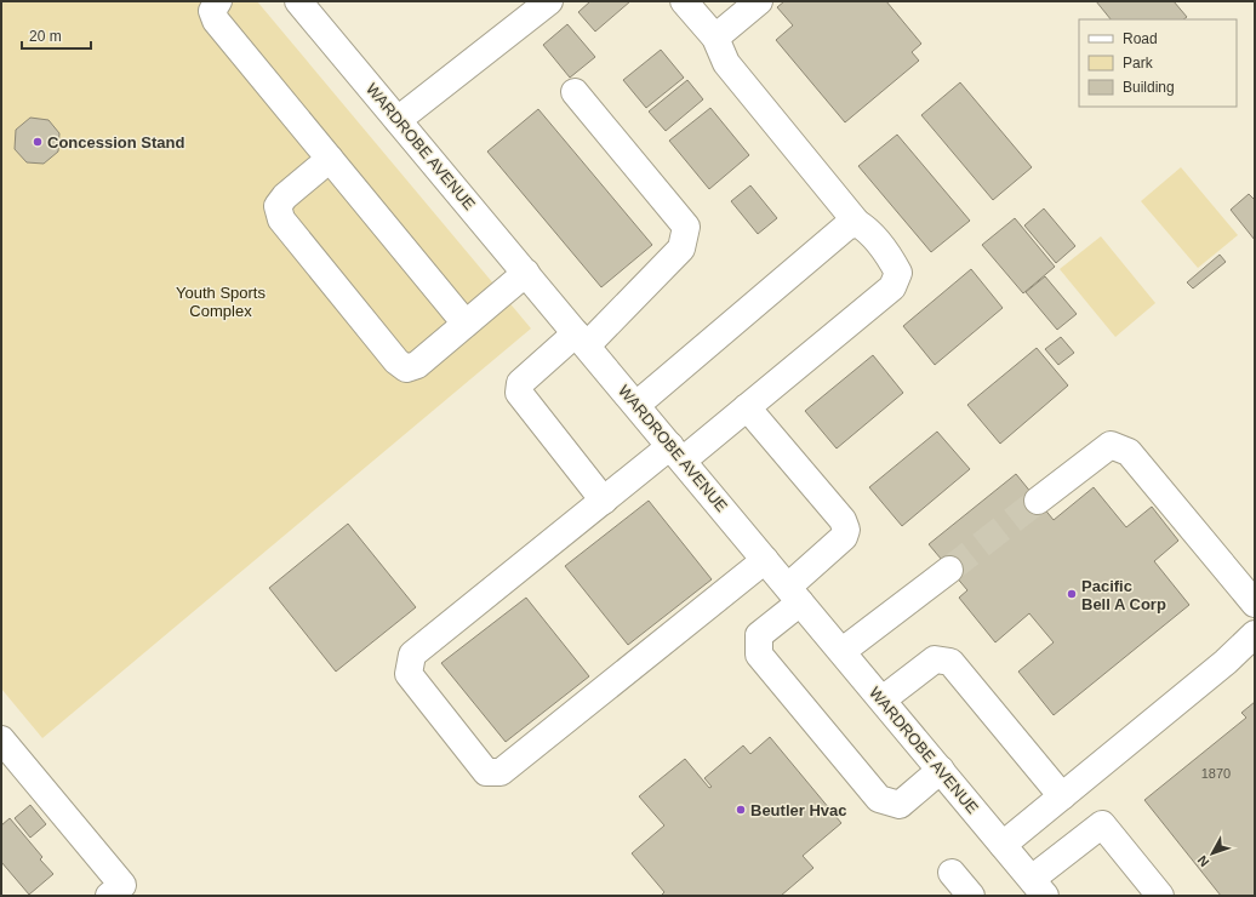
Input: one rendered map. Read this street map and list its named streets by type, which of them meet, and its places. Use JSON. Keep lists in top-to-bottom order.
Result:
{
  "streets": {
    "street": ["WARDROBE AVENUE"]
  },
  "parks": ["Youth Sports Complex"],
  "places": ["Concession Stand", "Pacific Bell A Corp", "Beutler Hvac"],
  "house_numbers": ["1870"],
  "legend": ["Road", "Park", "Building"],
  "scale_bar": "20 m",
  "north": "bottom left"
}
